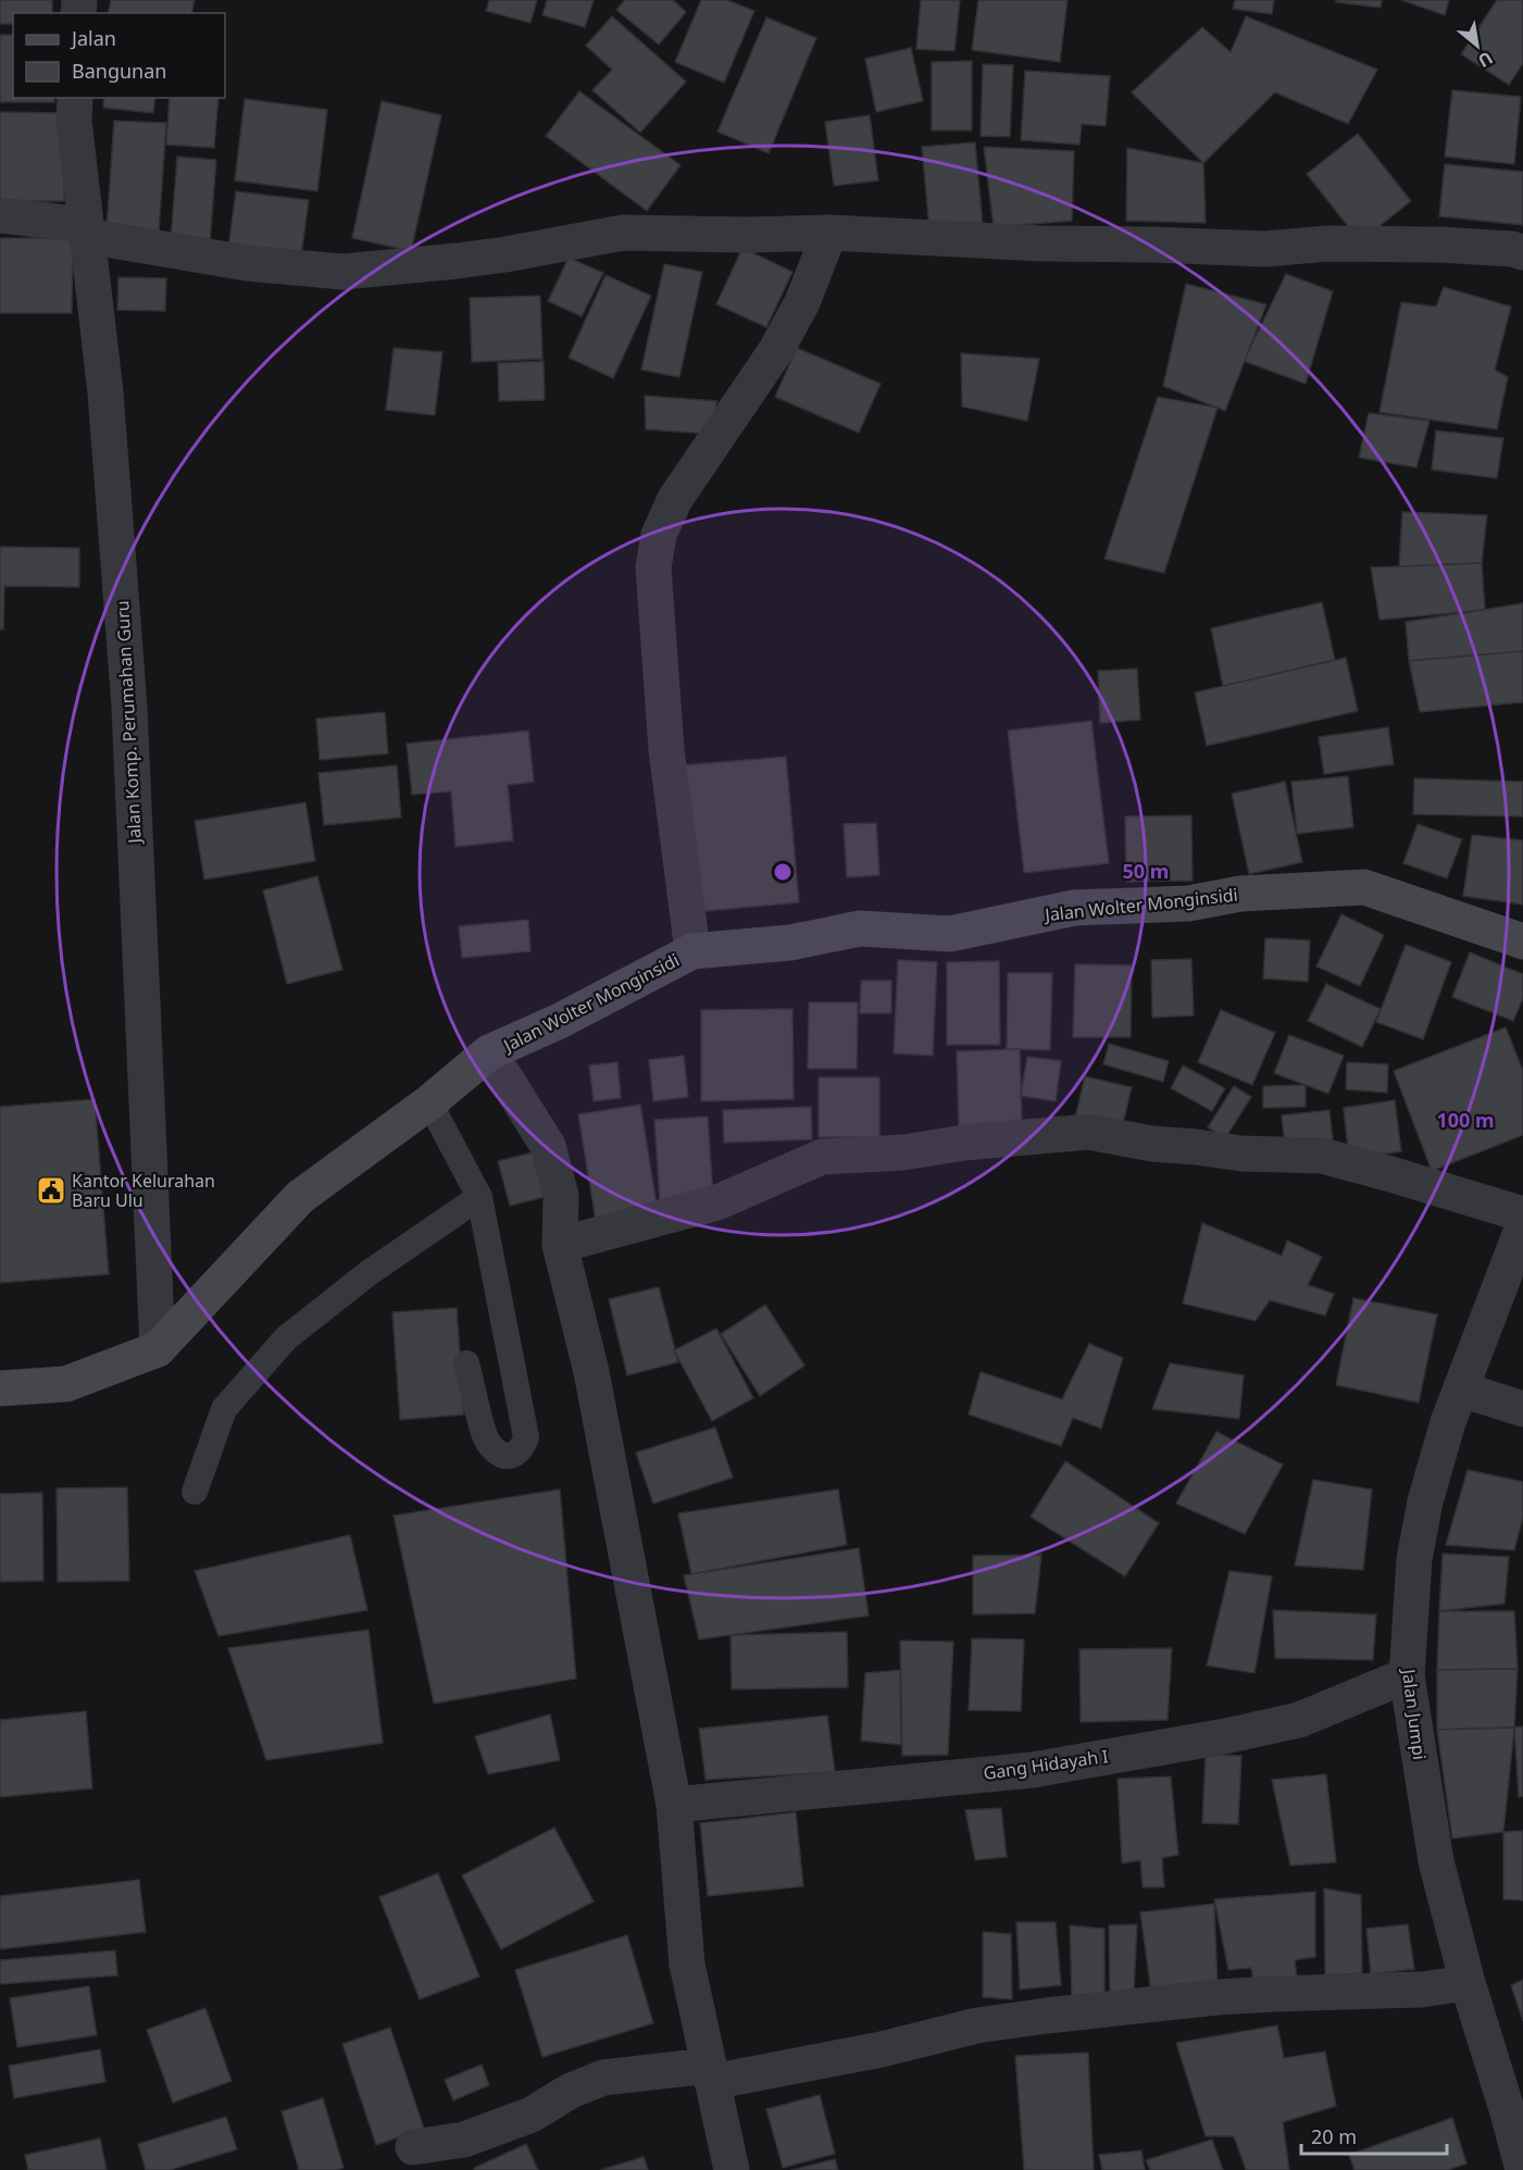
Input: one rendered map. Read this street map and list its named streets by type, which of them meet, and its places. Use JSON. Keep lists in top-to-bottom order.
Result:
{
  "streets": {
    "main road": ["Jalan Wolter Monginsidi"],
    "street": ["Jalan Komp. Perumahan Guru", "Jalan Jumpi", "Gang Hidayah I"]
  },
  "crossings": [
    ["Jalan Komp. Perumahan Guru", "Jalan Wolter Monginsidi"],
    ["Jalan Jumpi", "Gang Hidayah I"]
  ],
  "places": {
    "public building": ["Kantor Kelurahan Baru Ulu"]
  },
  "legend": ["Jalan", "Bangunan"],
  "scale_bar": "20 m",
  "north": "bottom right",
  "rings": ["50 m", "100 m"]
}
